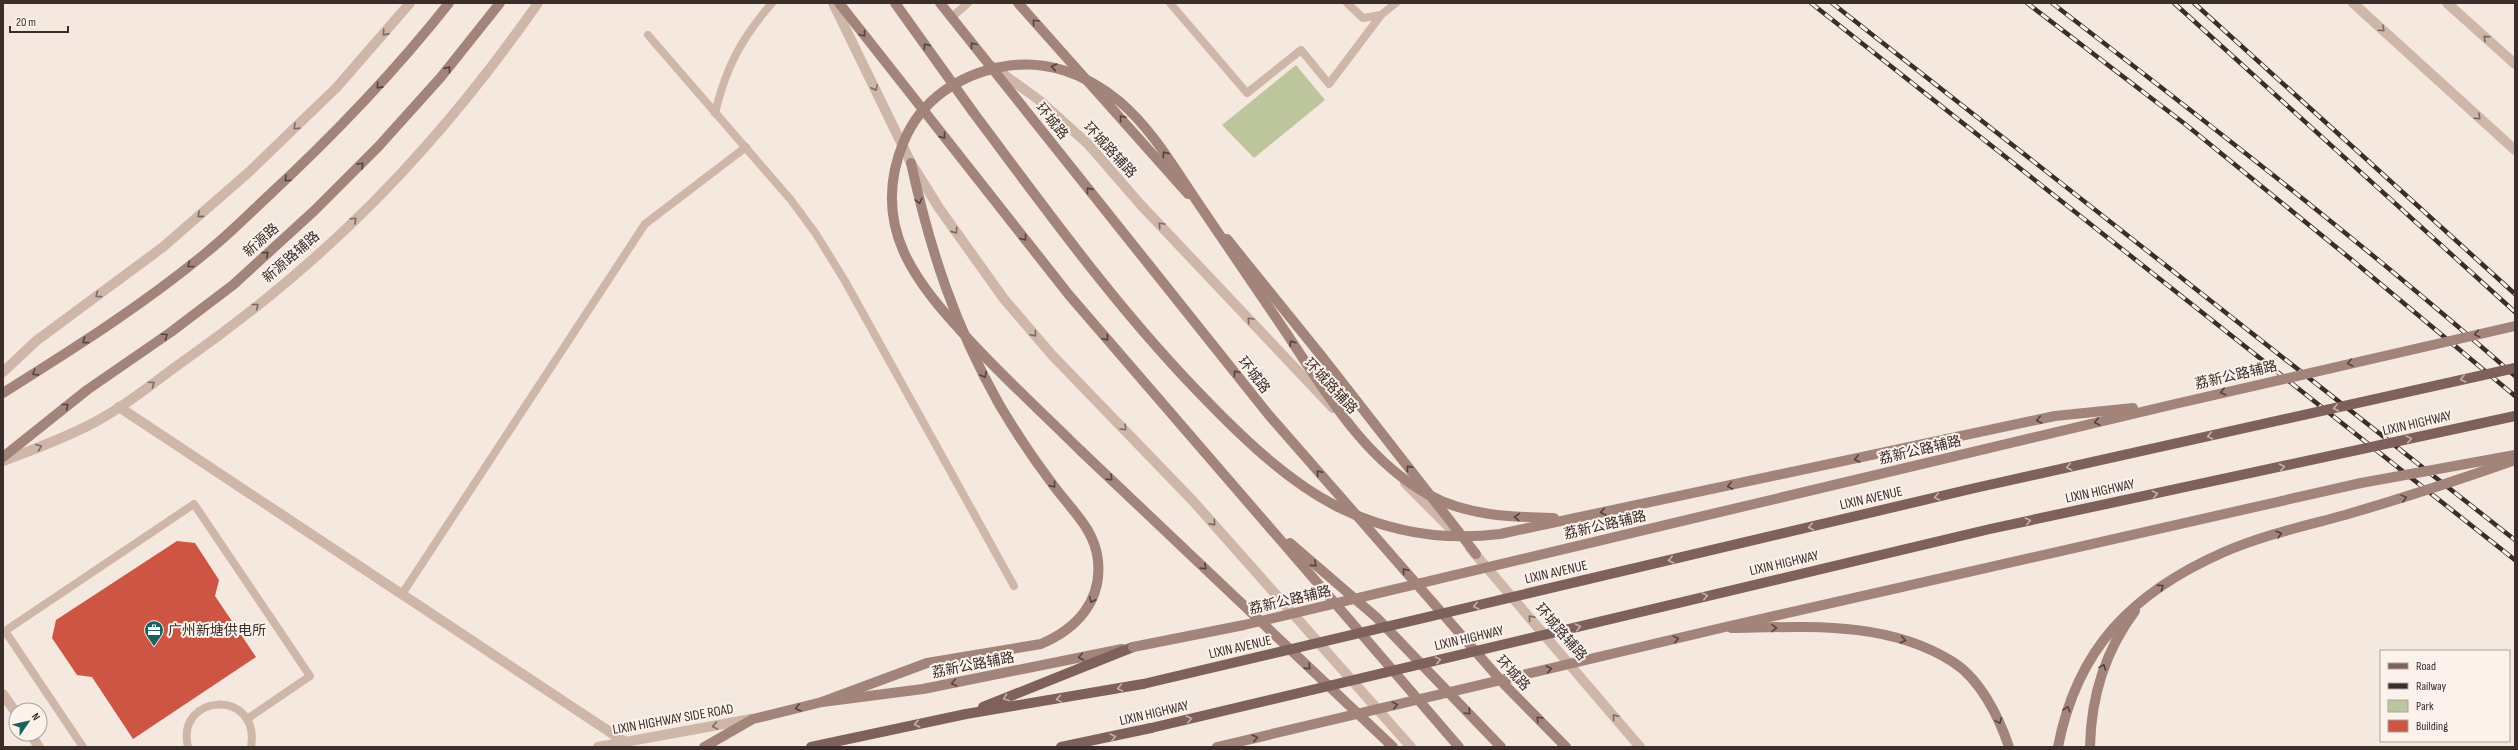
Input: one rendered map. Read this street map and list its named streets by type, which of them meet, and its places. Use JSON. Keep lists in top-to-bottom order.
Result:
{
  "streets": {
    "main road": [
      "环城路",
      "新源路",
      "荔新公路辅路",
      "LIXIN HIGHWAY",
      "LIXIN AVENUE"
    ],
    "street": ["环城路辅路", "新源路辅路", "LIXIN HIGHWAY SIDE ROAD"]
  },
  "crossings": [
    ["环城路", "环城路辅路"],
    ["荔新公路辅路", "LIXIN HIGHWAY SIDE ROAD"]
  ],
  "one_way": ["环城路辅路", "新源路辅路", "LIXIN HIGHWAY SIDE ROAD"],
  "places": {
    "office": ["广州新塘供电所"]
  },
  "legend": [
    "Road",
    "Railway",
    "Park",
    "Building"
  ],
  "scale_bar": "20 m",
  "north": "top right"
}
